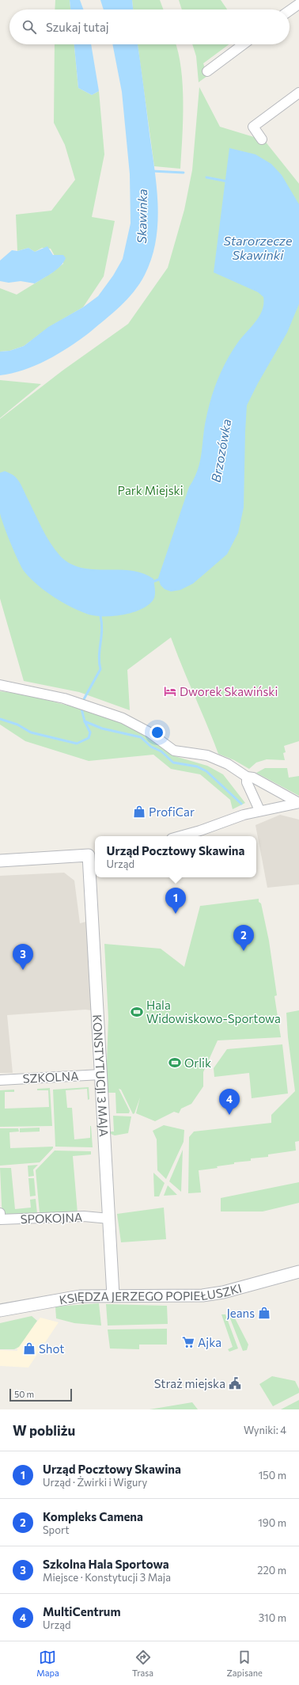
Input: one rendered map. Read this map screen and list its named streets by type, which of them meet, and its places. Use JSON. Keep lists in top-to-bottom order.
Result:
{
  "streets": {
    "street": [
      "KONSTYTUCJI 3 MAJA",
      "SZKOLNA",
      "SPOKOJNA",
      "KSIĘDZA JERZEGO POPIEŁUSZKI"
    ]
  },
  "crossings": [
    ["KONSTYTUCJI 3 MAJA", "SZKOLNA"],
    ["KONSTYTUCJI 3 MAJA", "SPOKOJNA"],
    ["KONSTYTUCJI 3 MAJA", "KSIĘDZA JERZEGO POPIEŁUSZKI"]
  ],
  "water": ["Skawinka", "Starorzecze Skawinki", "Brzozówka"],
  "parks": ["Park Miejski"],
  "places": {
    "hotel": ["Dworek Skawiński"],
    "shop": ["ProfiCar", "Jeans", "Shot"],
    "sports": ["Hala Widowiskowo-Sportowa", "Orlik"],
    "supermarket": ["Ajka"],
    "public building": ["Straż miejska"]
  },
  "scale_bar": "50 m",
  "page": {
    "search": "Szukaj tutaj",
    "popup": ["Urząd Pocztowy Skawina", "Urząd"],
    "pins": [
      "1",
      "2",
      "3",
      "4"
    ],
    "scale": "50 m",
    "heading": ["W pobliżu", "Wyniki: 4"],
    "list": [
      {
        "mark": "1",
        "name": "Urząd Pocztowy Skawina",
        "note": "Urząd · Żwirki i Wigury",
        "value": "150 m"
      },
      {
        "mark": "2",
        "name": "Kompleks Camena",
        "note": "Sport",
        "value": "190 m"
      },
      {
        "mark": "3",
        "name": "Szkolna Hala Sportowa",
        "note": "Miejsce · Konstytucji 3 Maja",
        "value": "220 m"
      },
      {
        "mark": "4",
        "name": "MultiCentrum",
        "note": "Urząd",
        "value": "310 m"
      }
    ],
    "nav": ["Mapa", "Trasa", "Zapisane"]
  }
}
